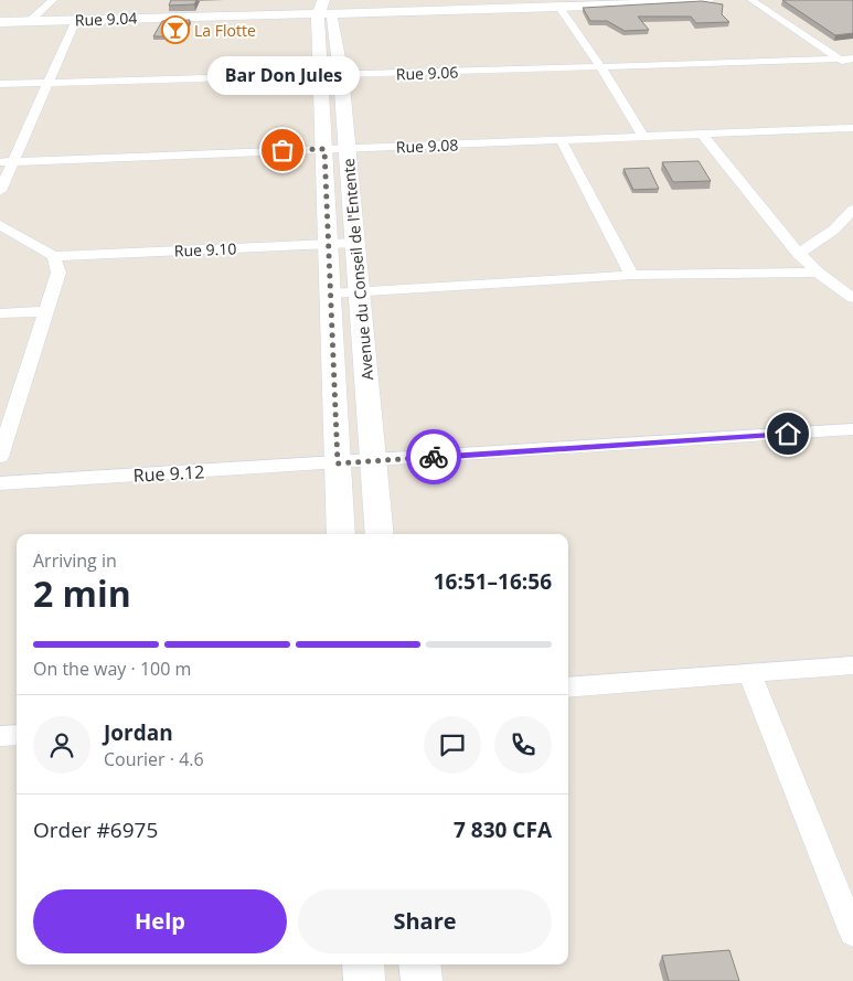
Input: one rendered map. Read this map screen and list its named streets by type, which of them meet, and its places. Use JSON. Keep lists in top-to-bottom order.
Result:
{
  "streets": {
    "street": [
      "Rue 9.04",
      "Rue 9.06",
      "Rue 9.08",
      "Rue 9.10",
      "Avenue du Conseil de l'Entente",
      "Rue 9.12"
    ]
  },
  "crossings": [
    ["Rue 9.04", "Avenue du Conseil de l'Entente"],
    ["Rue 9.06", "Avenue du Conseil de l'Entente"],
    ["Rue 9.08", "Avenue du Conseil de l'Entente"],
    ["Rue 9.10", "Avenue du Conseil de l'Entente"],
    ["Avenue du Conseil de l'Entente", "Rue 9.12"]
  ],
  "places": {
    "bar": ["La Flotte"],
    "other": ["Bar Don Jules"]
  },
  "page": {
    "bubble": "Bar Don Jules",
    "heading": ["2 min", "Arriving in", "16:51–16:56"],
    "panel": [
      "Jordan",
      "Courier · 4.6",
      "Order #6975",
      "7 830 CFA"
    ],
    "bar": "On the way · 100 m",
    "buttons": ["Help", "Share"]
  }
}
